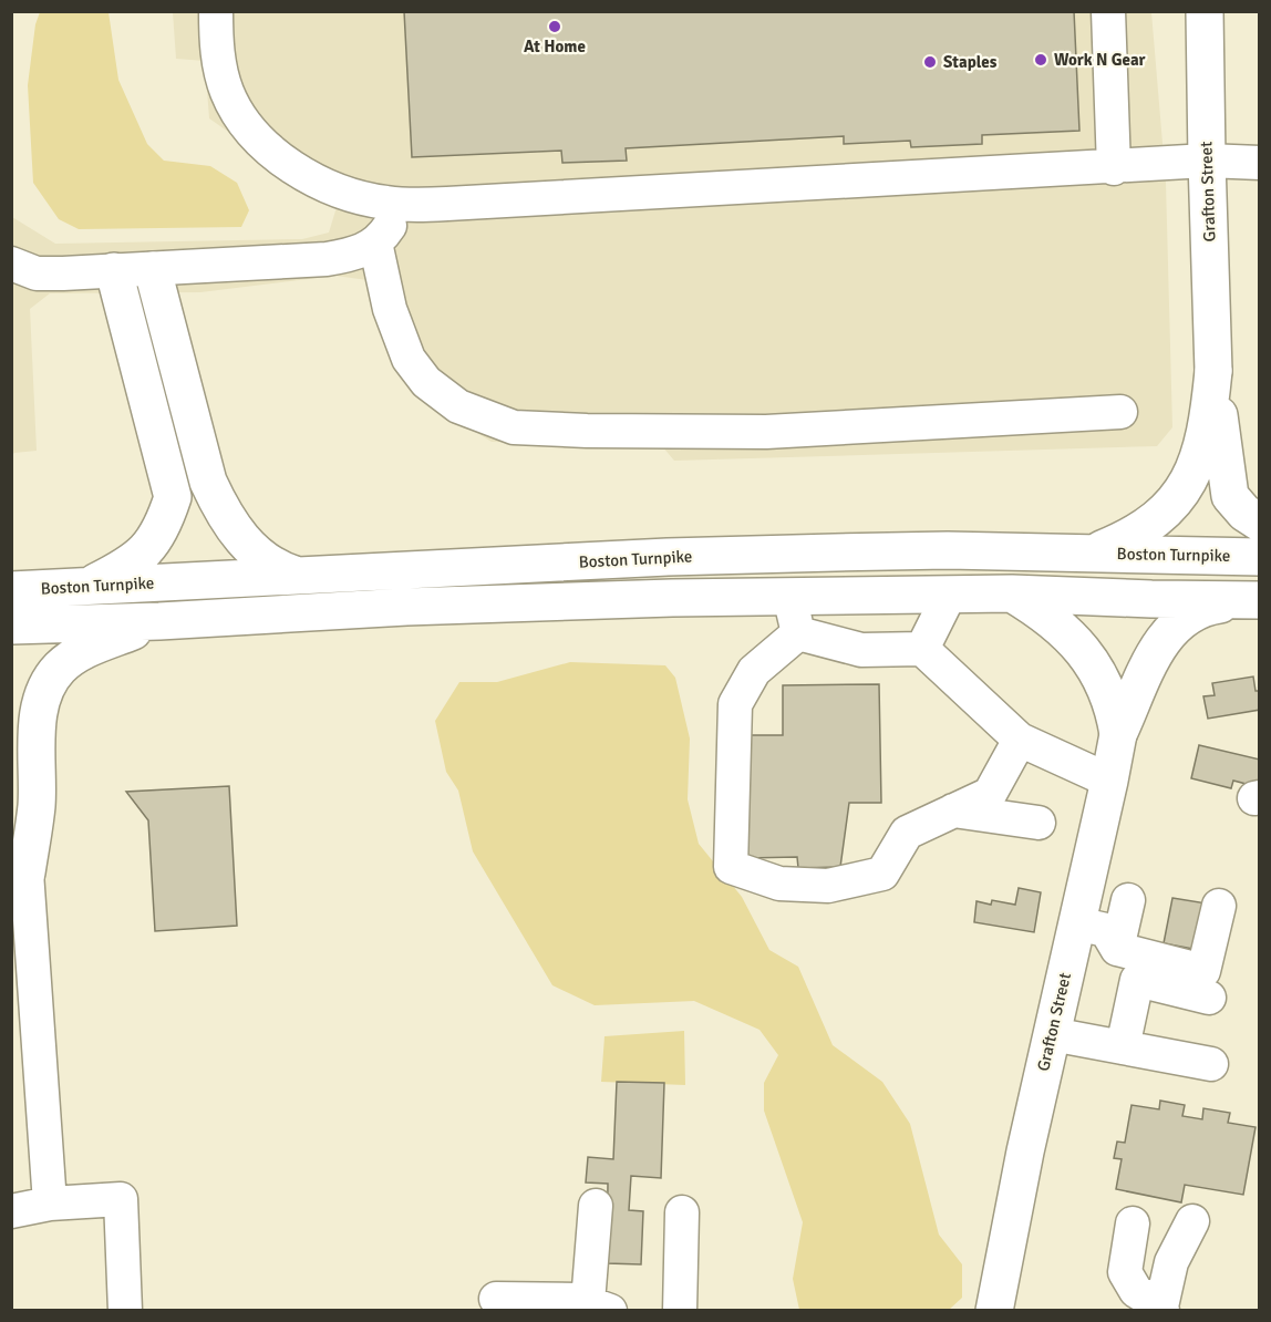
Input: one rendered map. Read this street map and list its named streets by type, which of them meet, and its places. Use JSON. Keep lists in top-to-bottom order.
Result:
{
  "streets": {
    "main road": ["Grafton Street", "Boston Turnpike"]
  },
  "places": ["At Home", "Work N Gear", "Staples"]
}
